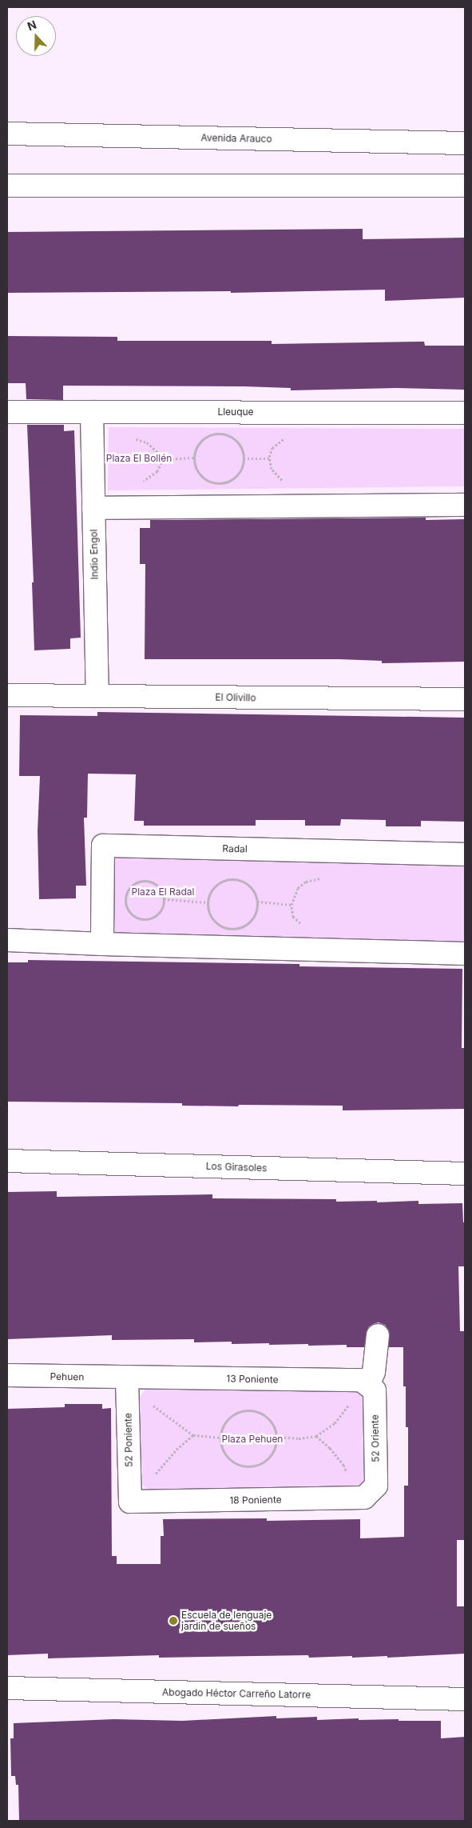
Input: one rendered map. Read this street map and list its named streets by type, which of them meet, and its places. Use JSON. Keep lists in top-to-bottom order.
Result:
{
  "streets": {
    "street": [
      "Avenida Arauco",
      "Lleuque",
      "Indio Engol",
      "El Olivillo",
      "Radal",
      "Los Girasoles",
      "Pehuen",
      "13 Poniente",
      "52 Oriente",
      "52 Poniente",
      "18 Poniente",
      "Abogado Héctor Carreño Latorre"
    ]
  },
  "crossings": [
    ["Lleuque", "Indio Engol"],
    ["Indio Engol", "El Olivillo"],
    ["Pehuen", "13 Poniente"],
    ["Pehuen", "52 Poniente"],
    ["13 Poniente", "52 Oriente"],
    ["13 Poniente", "52 Poniente"],
    ["52 Oriente", "18 Poniente"],
    ["52 Poniente", "18 Poniente"]
  ],
  "parks": ["Plaza El Bollén", "Plaza El Radal", "Plaza Pehuen"],
  "places": ["Escuela de lenguaje jardin de sueños"],
  "north": "top"
}
